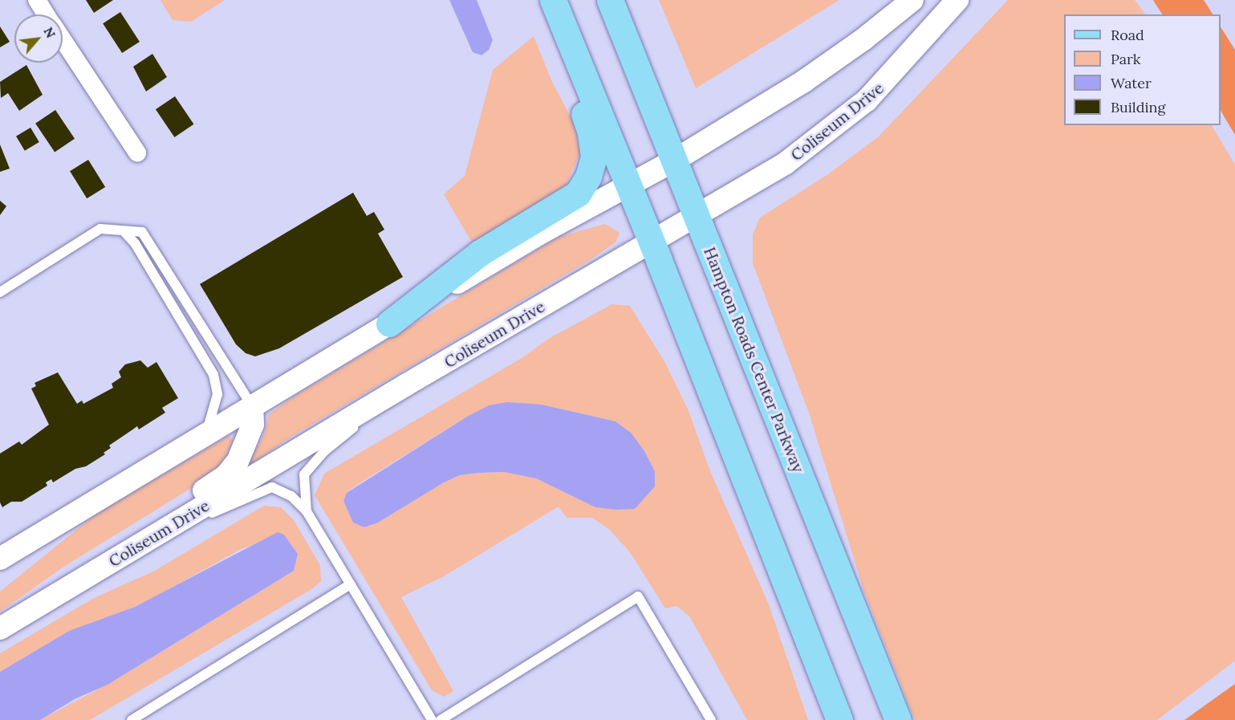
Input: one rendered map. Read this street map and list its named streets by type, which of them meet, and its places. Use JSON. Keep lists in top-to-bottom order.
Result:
{
  "streets": {
    "main road": ["Hampton Roads Center Parkway"],
    "street": ["Coliseum Drive"]
  },
  "crossings": [
    ["Coliseum Drive", "Hampton Roads Center Parkway"]
  ],
  "legend": [
    "Road",
    "Park",
    "Water",
    "Building"
  ],
  "north": "top right"
}
